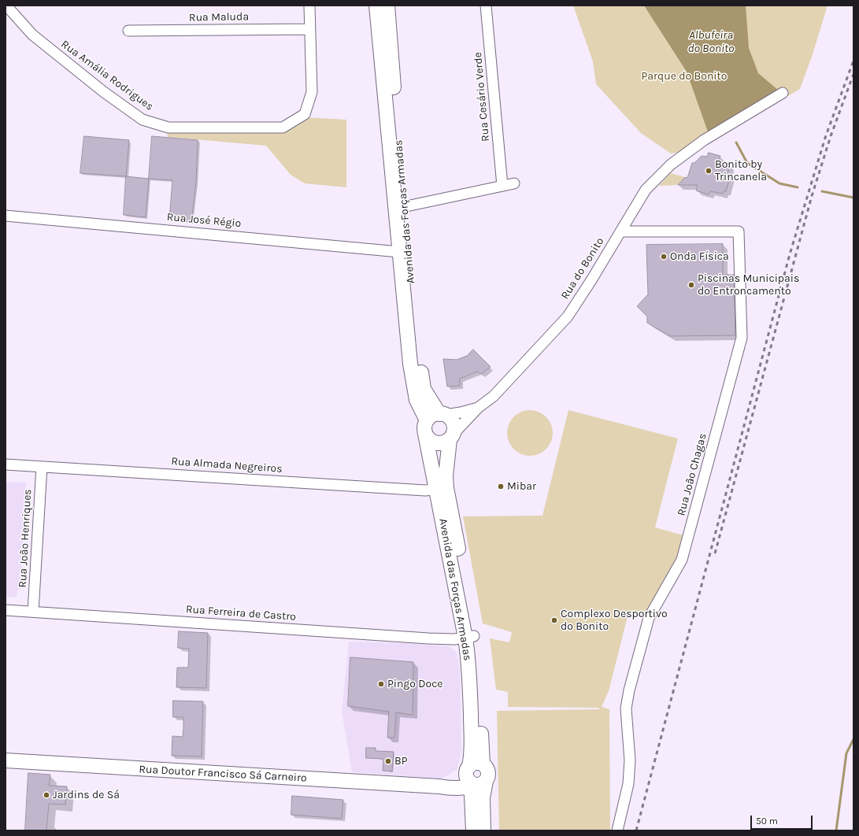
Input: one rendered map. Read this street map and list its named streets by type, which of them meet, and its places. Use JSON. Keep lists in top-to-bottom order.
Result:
{
  "streets": {
    "street": [
      "Rua Maluda",
      "Rua Amália Rodrigues",
      "Rua Cesário Verde",
      "Avenida das Forças Armadas",
      "Rua José Régio",
      "Rua do Bonito",
      "Rua Almada Negreiros",
      "Rua João Chagas",
      "Rua João Henriques",
      "Rua Ferreira de Castro",
      "Rua Doutor Francisco Sá Carneiro"
    ]
  },
  "crossings": [
    ["Rua Maluda", "Rua Amália Rodrigues"],
    ["Avenida das Forças Armadas", "Rua José Régio"],
    ["Avenida das Forças Armadas", "Rua do Bonito"],
    ["Avenida das Forças Armadas", "Rua Almada Negreiros"],
    ["Avenida das Forças Armadas", "Rua Ferreira de Castro"],
    ["Avenida das Forças Armadas", "Rua Doutor Francisco Sá Carneiro"],
    ["Rua do Bonito", "Rua João Chagas"],
    ["Rua Almada Negreiros", "Rua João Henriques"],
    ["Rua João Henriques", "Rua Ferreira de Castro"]
  ],
  "water": ["Albufeira do Bonito"],
  "parks": ["Parque do Bonito"],
  "places": [
    "Bonito by Trincanela",
    "Onda Física",
    "Piscinas Municipais do Entroncamento",
    "Mibar",
    "Complexo Desportivo do Bonito",
    "Pingo Doce",
    "BP",
    "Jardins de Sá"
  ],
  "scale_bar": "50 m"
}
